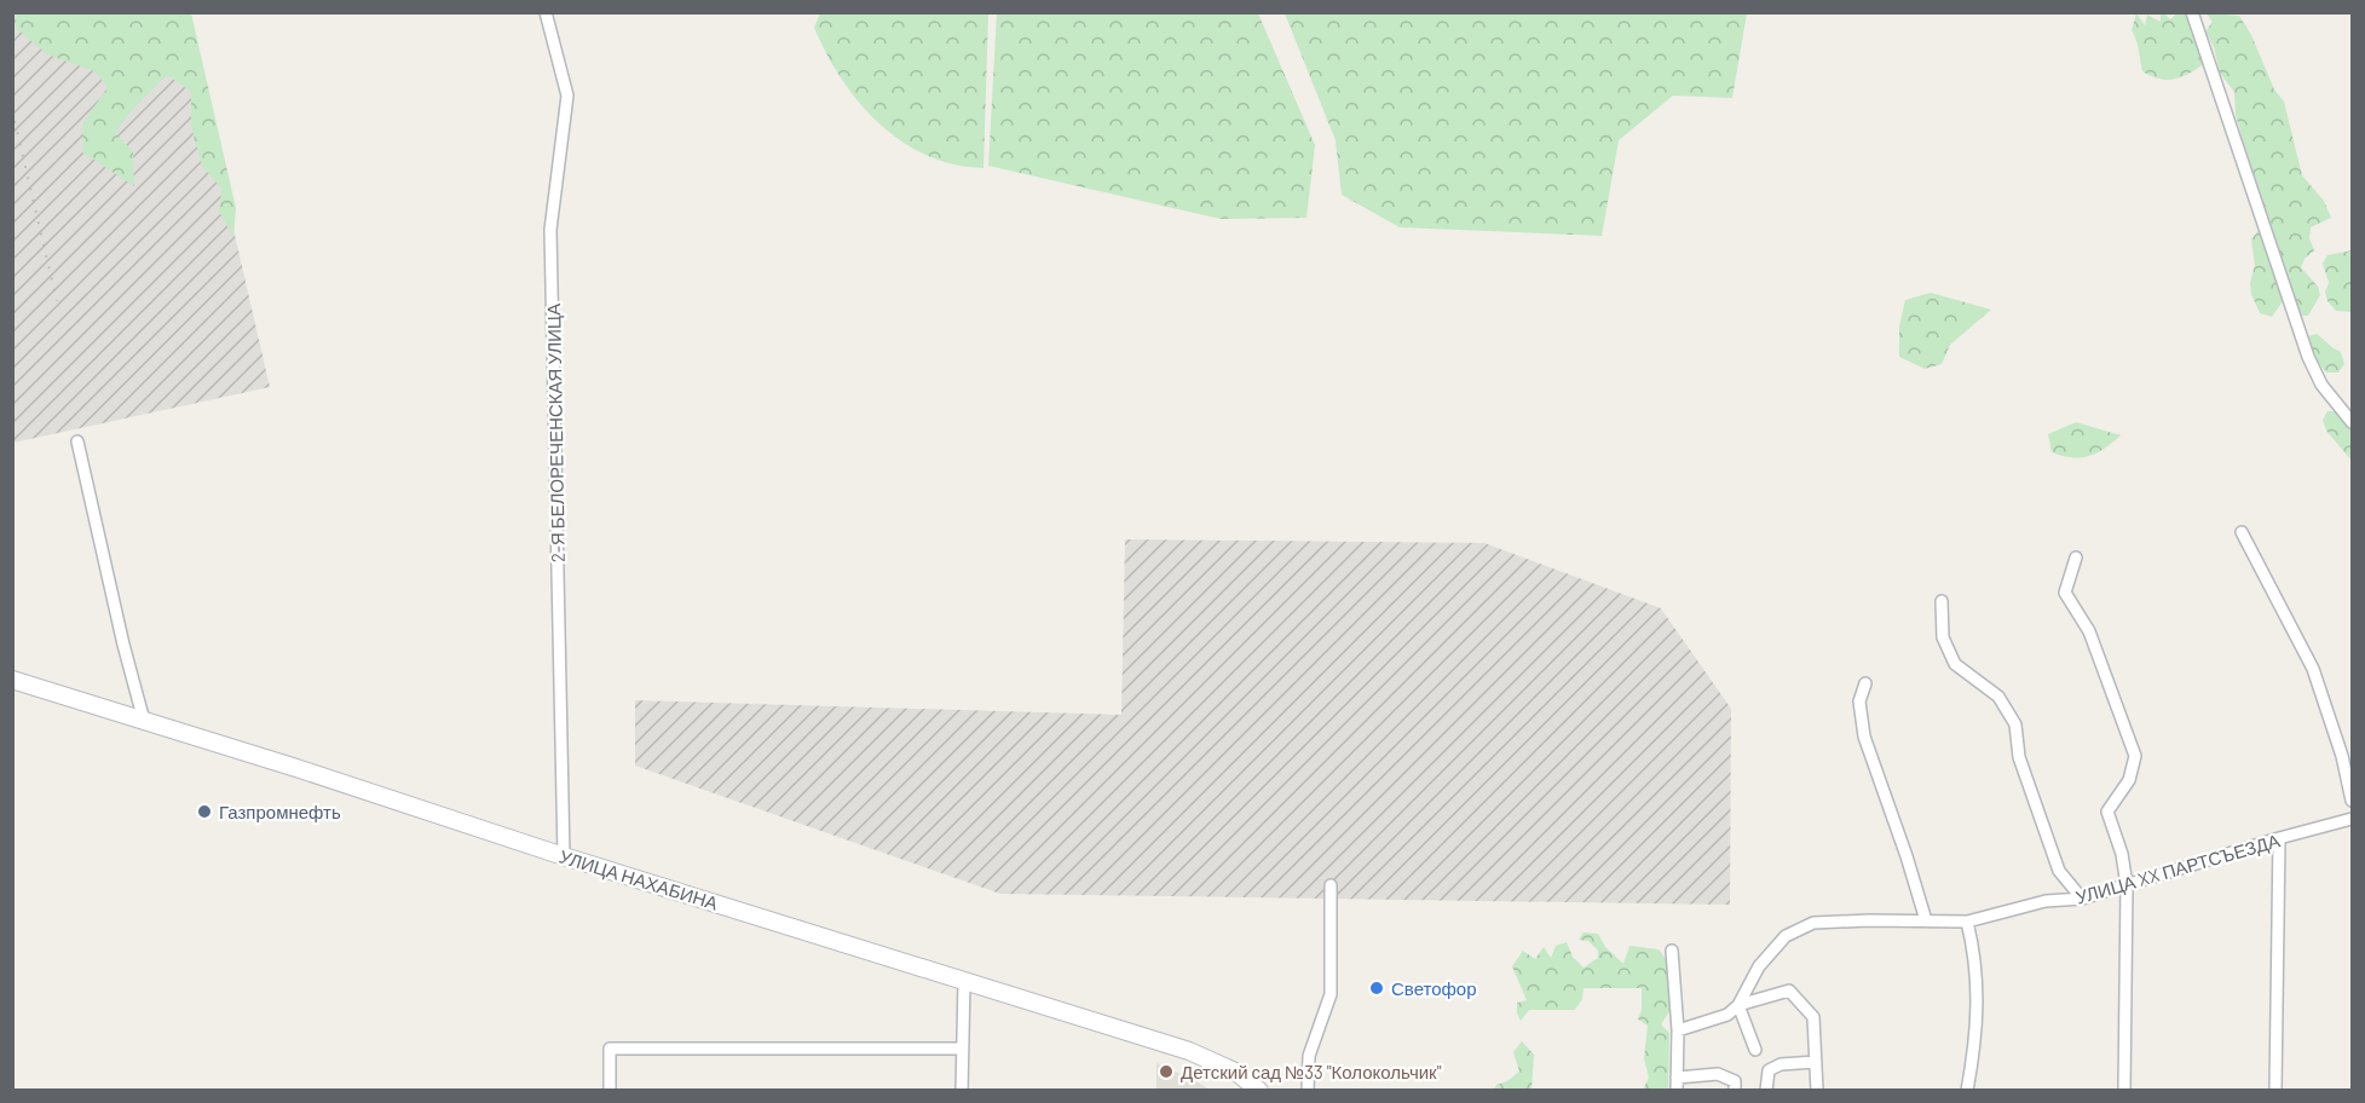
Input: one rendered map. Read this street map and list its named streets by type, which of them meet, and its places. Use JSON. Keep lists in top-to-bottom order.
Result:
{
  "streets": {
    "main road": ["УЛИЦА НАХАБИНА"],
    "street": ["2-Я БЕЛОРЕЧЕНСКАЯ УЛИЦА", "УЛИЦА XX ПАРТСЪЕЗДА"]
  },
  "crossings": [
    ["2-Я БЕЛОРЕЧЕНСКАЯ УЛИЦА", "УЛИЦА НАХАБИНА"]
  ],
  "places": ["Газпромнефть", "Светофор", "Детский сад №33 \"Колокольчик\""]
}
